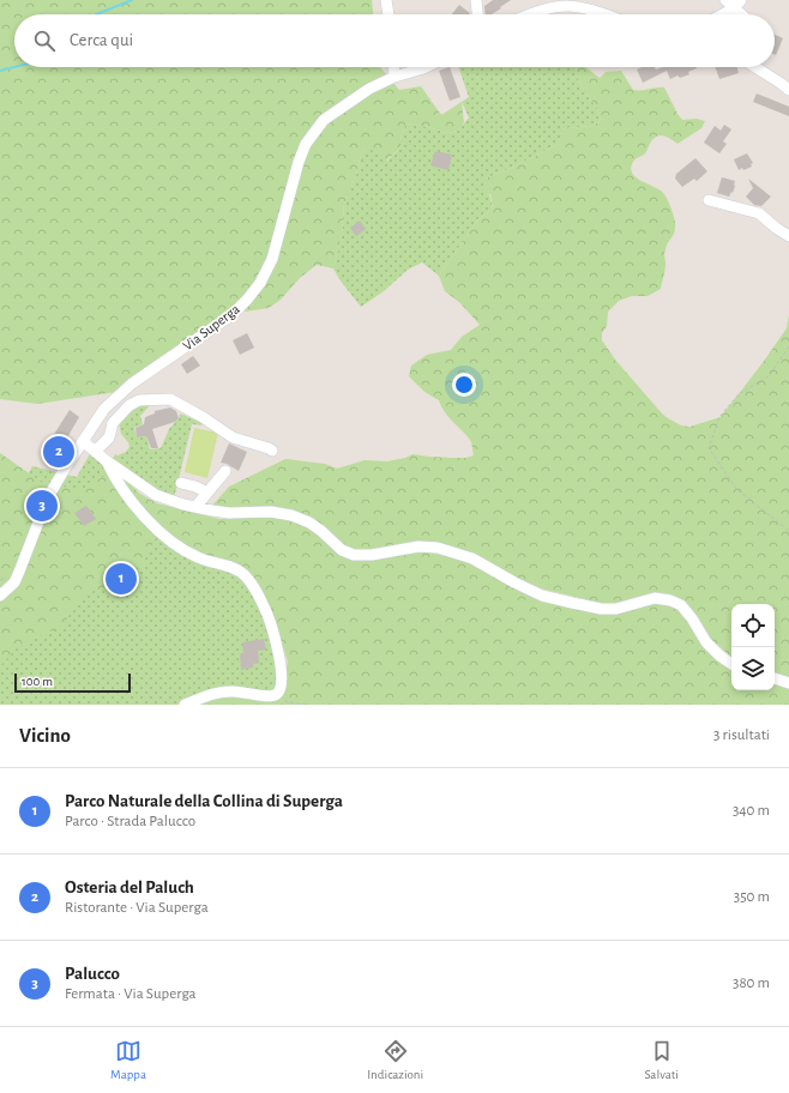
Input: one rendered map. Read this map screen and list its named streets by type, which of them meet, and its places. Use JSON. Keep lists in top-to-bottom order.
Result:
{
  "streets": {
    "street": ["Via Superga"]
  },
  "scale_bar": "100 m",
  "page": {
    "search": "Cerca qui",
    "pins": ["2", "3", "1"],
    "scale": "100 m",
    "heading": ["Vicino", "3 risultati"],
    "list": [
      {
        "mark": "1",
        "name": "Parco Naturale della Collina di Superga",
        "note": "Parco · Strada Palucco",
        "value": "340 m"
      },
      {
        "mark": "2",
        "name": "Osteria del Paluch",
        "note": "Ristorante · Via Superga",
        "value": "350 m"
      },
      {
        "mark": "3",
        "name": "Palucco",
        "note": "Fermata · Via Superga",
        "value": "380 m"
      }
    ],
    "nav": ["Mappa", "Indicazioni", "Salvati"]
  }
}
